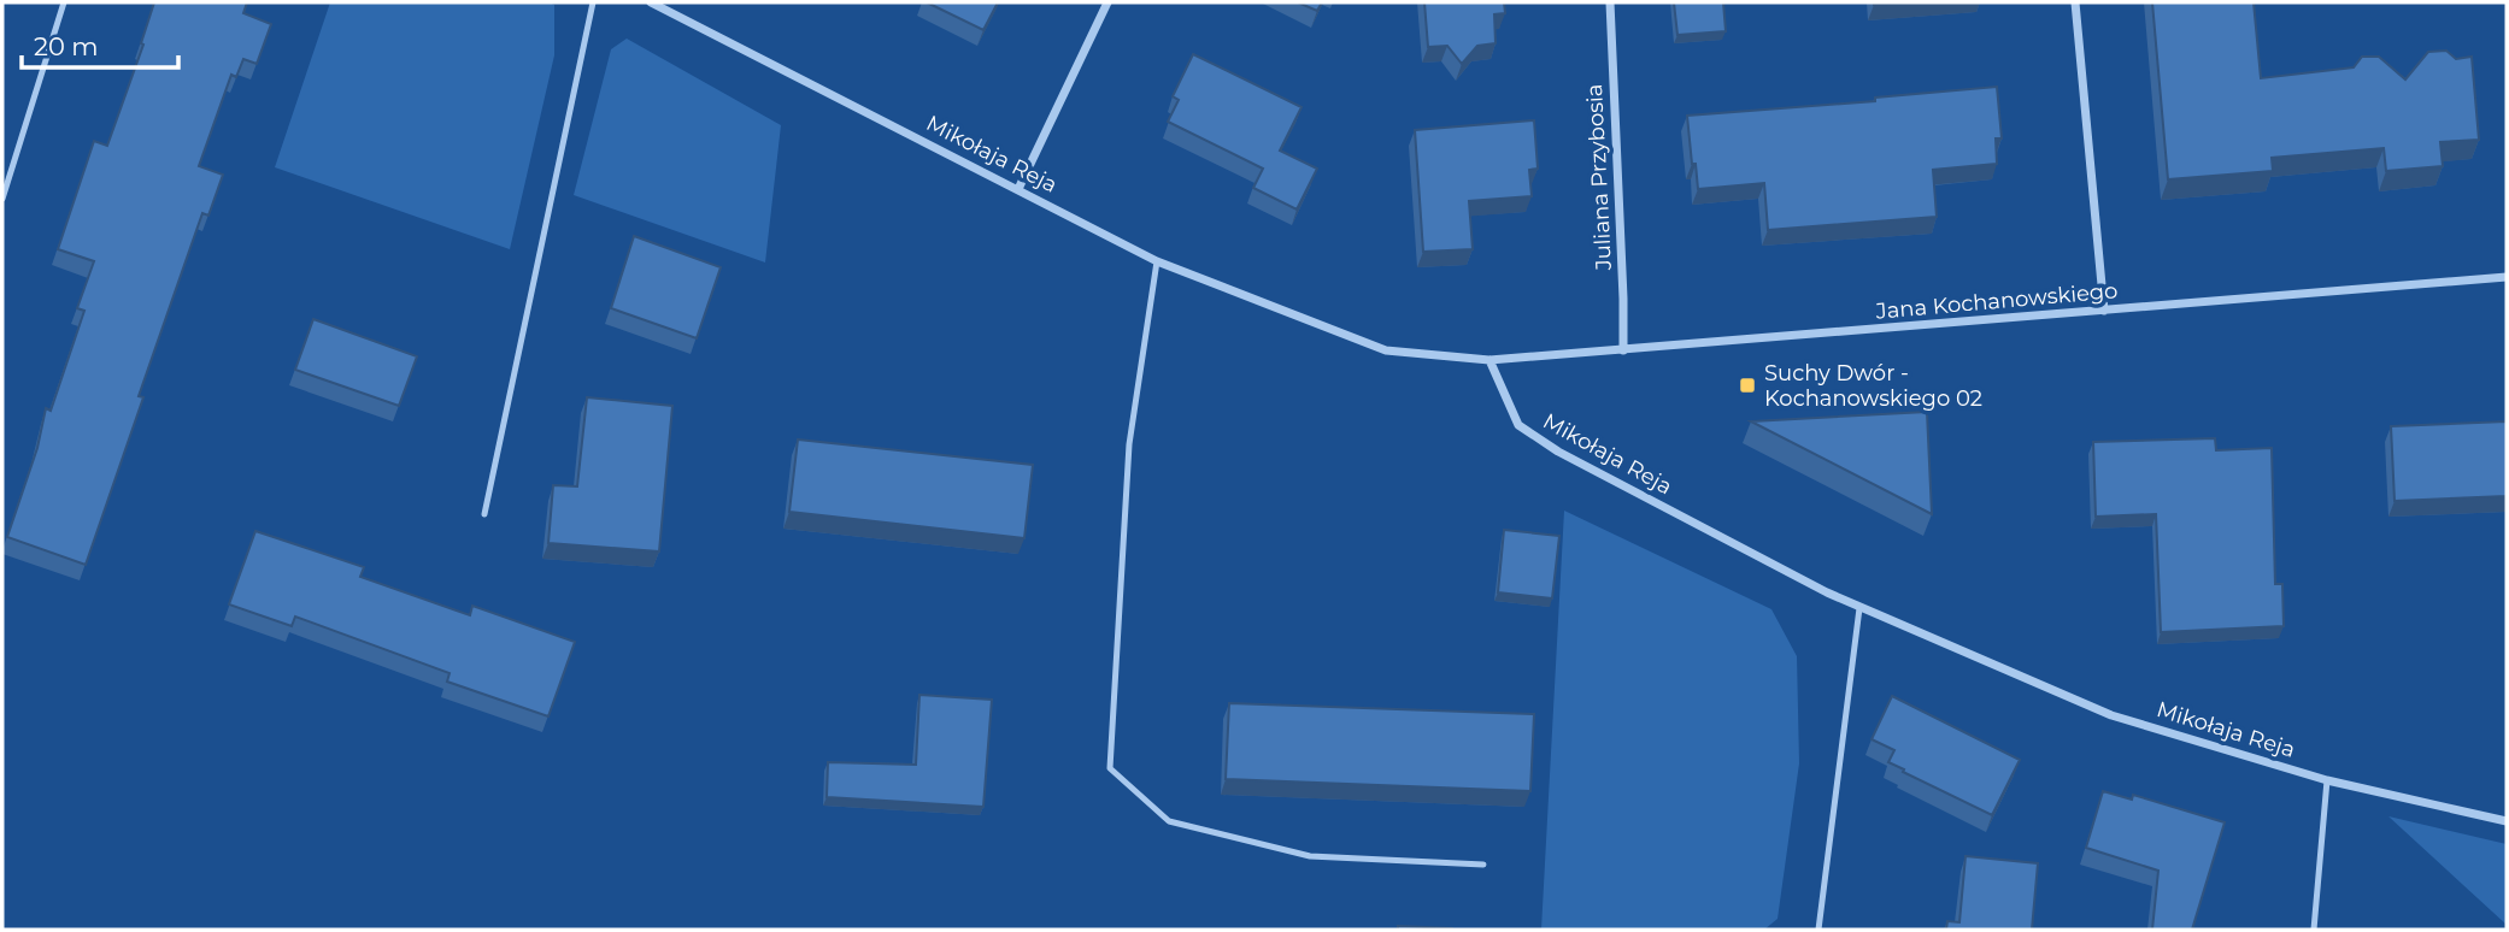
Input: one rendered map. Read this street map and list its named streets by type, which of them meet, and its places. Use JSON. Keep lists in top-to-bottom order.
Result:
{
  "streets": {
    "street": ["Mikołaja Reja", "Juliana Przybosia", "Jana Kochanowskiego"]
  },
  "crossings": [
    ["Mikołaja Reja", "Jana Kochanowskiego"],
    ["Juliana Przybosia", "Jana Kochanowskiego"]
  ],
  "places": {
    "transit": ["Suchy Dwór - Kochanowskiego 02"]
  },
  "scale_bar": "20 m"
}
